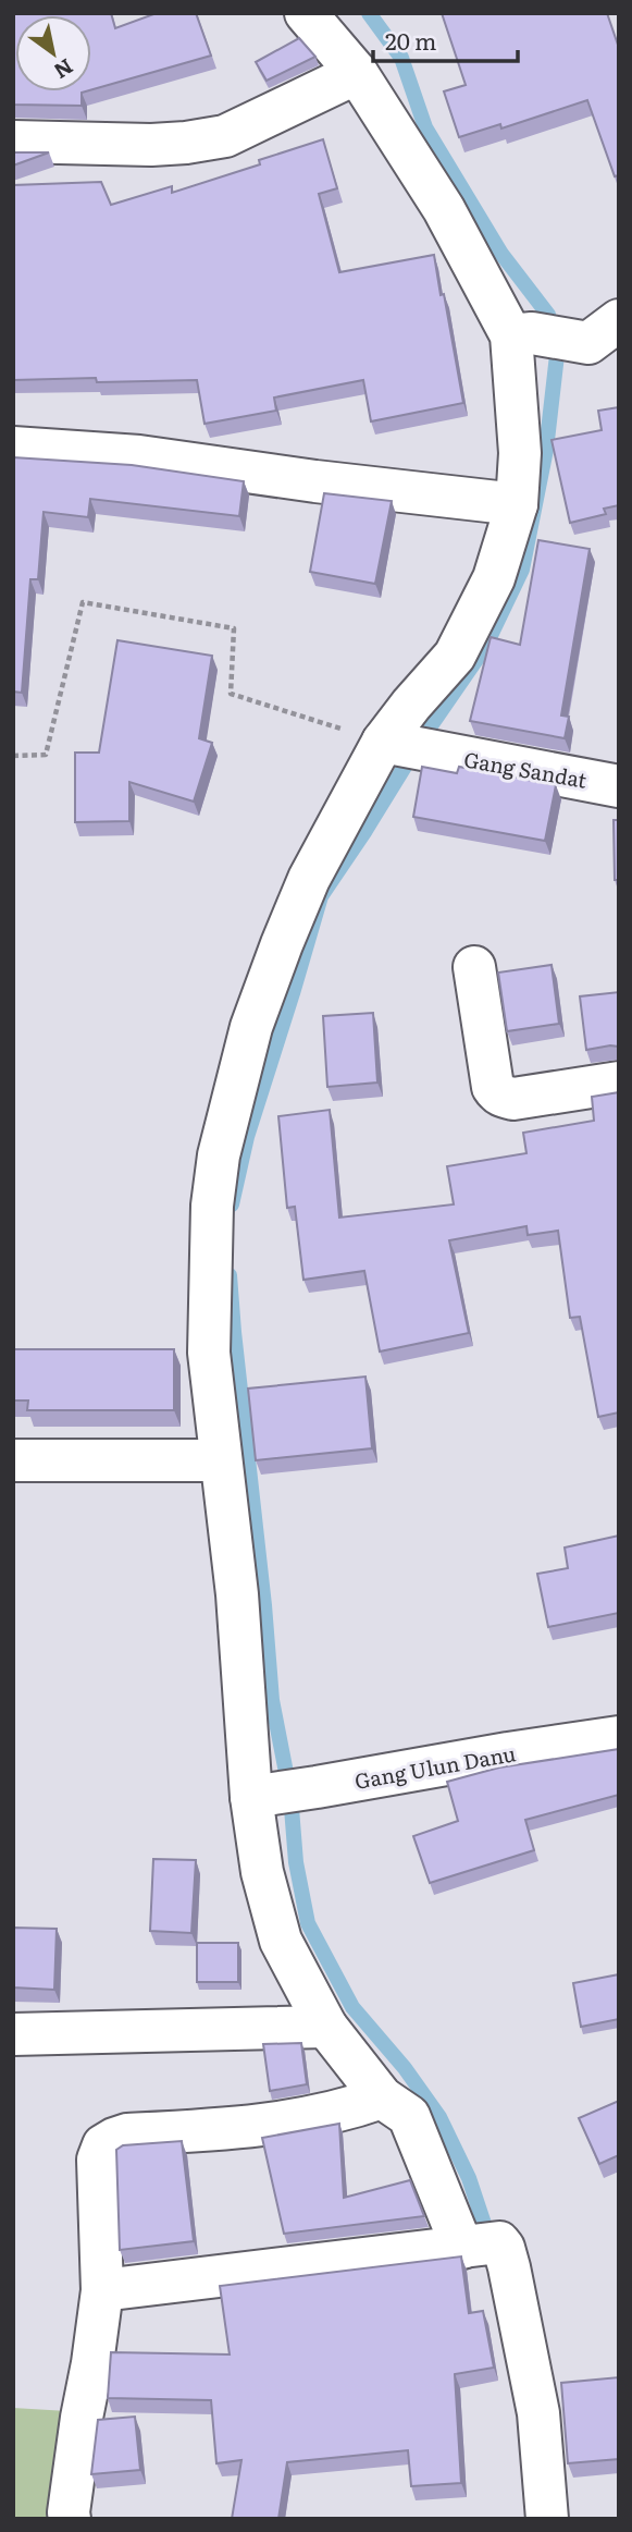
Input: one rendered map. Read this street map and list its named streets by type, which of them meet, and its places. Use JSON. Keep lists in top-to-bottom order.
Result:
{
  "streets": {
    "street": ["Gang Sandat", "Gang Ulun Danu"]
  },
  "scale_bar": "20 m",
  "north": "bottom right"
}
